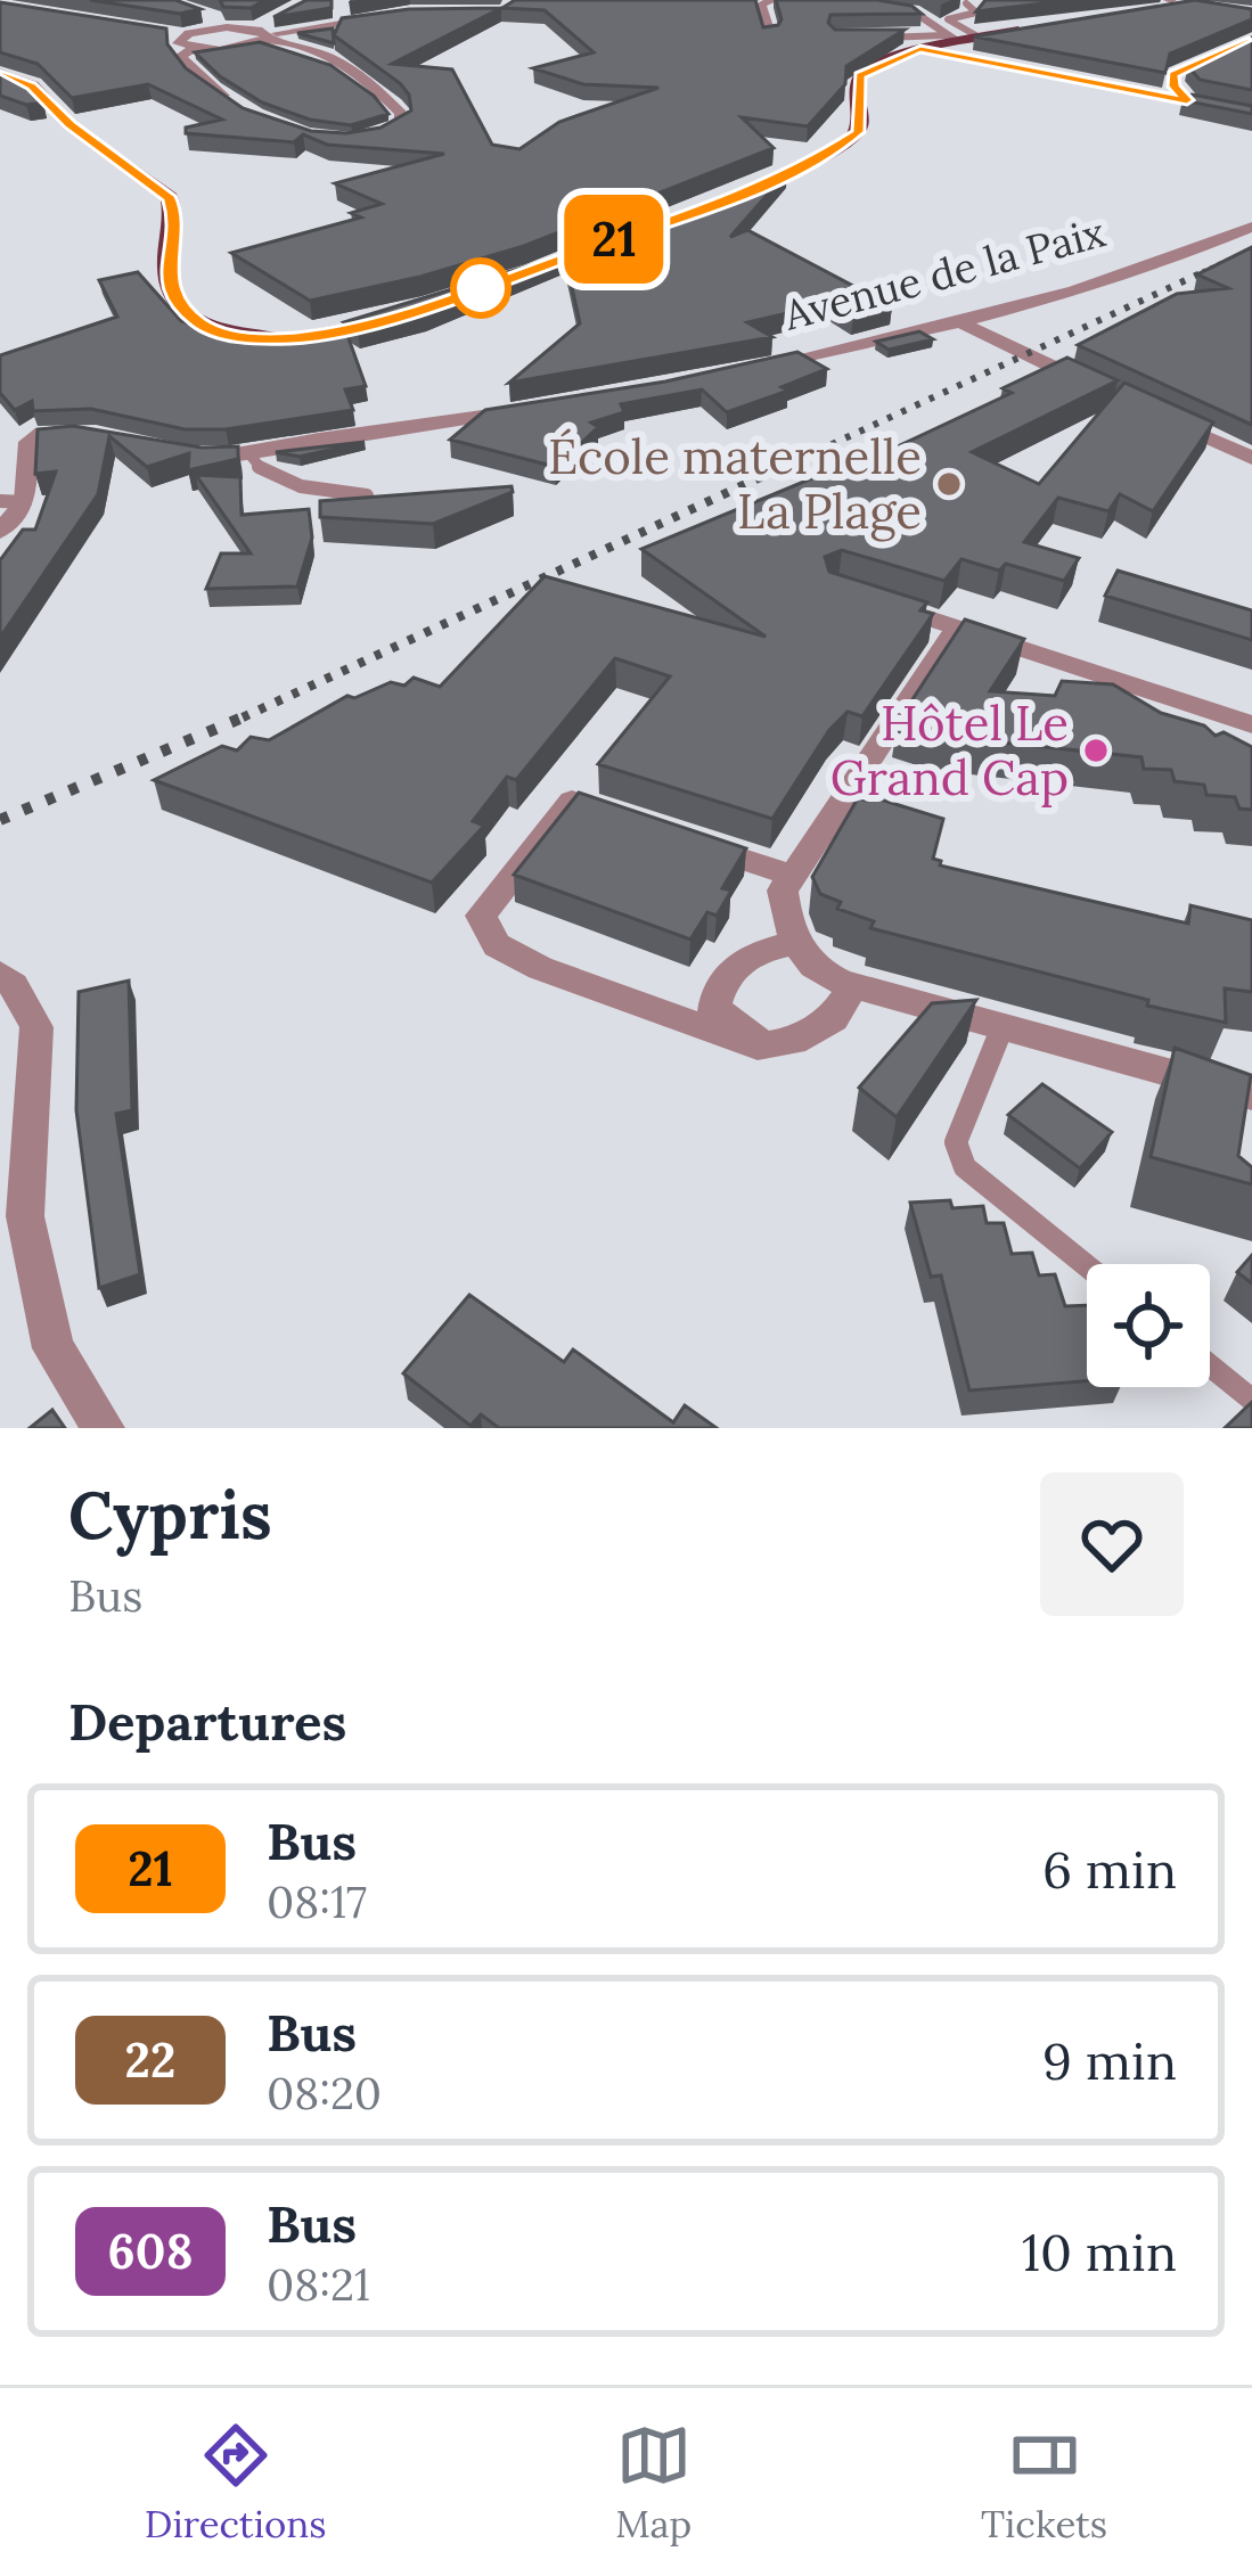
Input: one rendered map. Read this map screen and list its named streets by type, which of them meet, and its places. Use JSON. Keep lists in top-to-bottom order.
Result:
{
  "streets": {
    "street": ["Avenue de la Paix"]
  },
  "places": ["École maternelle La Plage", "Hôtel Le Grand Cap"],
  "lines": ["bus line 21"],
  "page": {
    "on_map": "21",
    "heading": [
      ["Cypris", "Bus"],
      "Departures"
    ],
    "list": [
      {
        "mark": "21",
        "name": "Bus",
        "note": "08:17",
        "value": "6 min"
      },
      {
        "mark": "22",
        "name": "Bus",
        "note": "08:20",
        "value": "9 min"
      },
      {
        "mark": "608",
        "name": "Bus",
        "note": "08:21",
        "value": "10 min"
      }
    ],
    "tabs": ["Directions", "Map", "Tickets"]
  }
}
